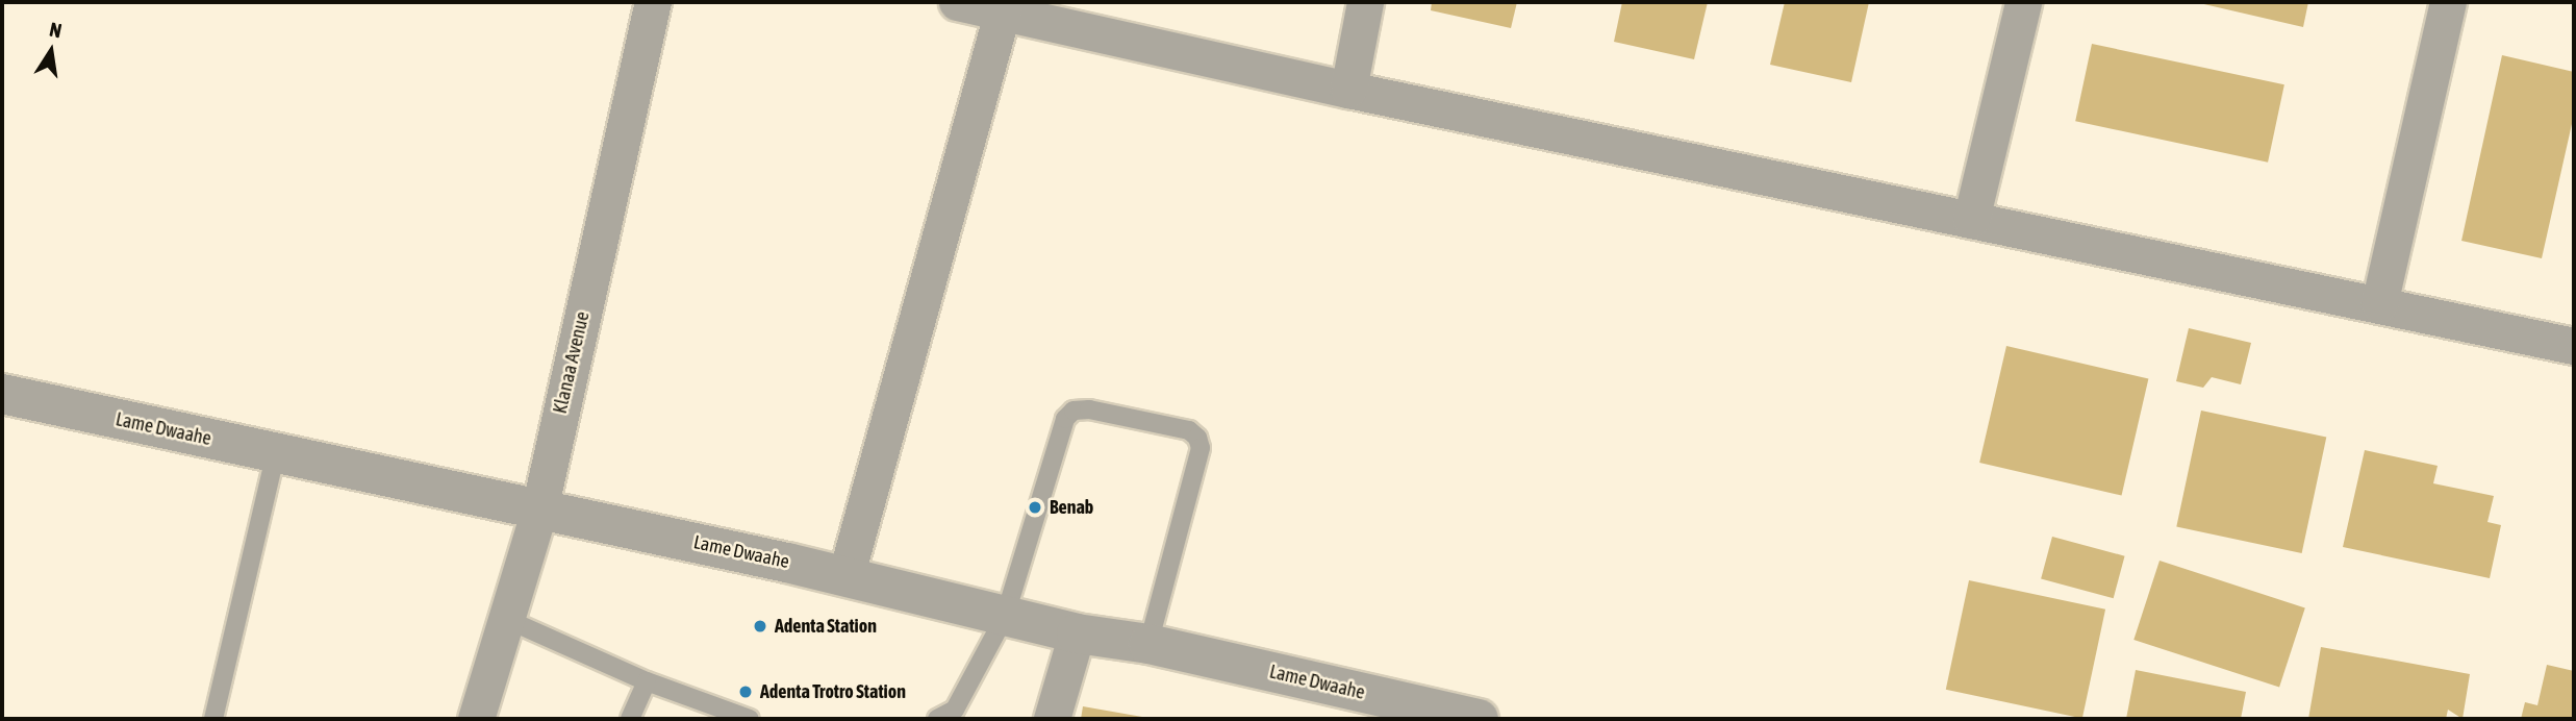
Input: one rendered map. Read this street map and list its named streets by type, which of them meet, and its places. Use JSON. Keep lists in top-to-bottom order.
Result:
{
  "streets": {
    "street": ["Klanaa Avenue", "Lame Dwaahe"]
  },
  "crossings": [
    ["Klanaa Avenue", "Lame Dwaahe"]
  ],
  "places": ["Benab", "Adenta Station", "Adenta Trotro Station"],
  "north": "top"
}
